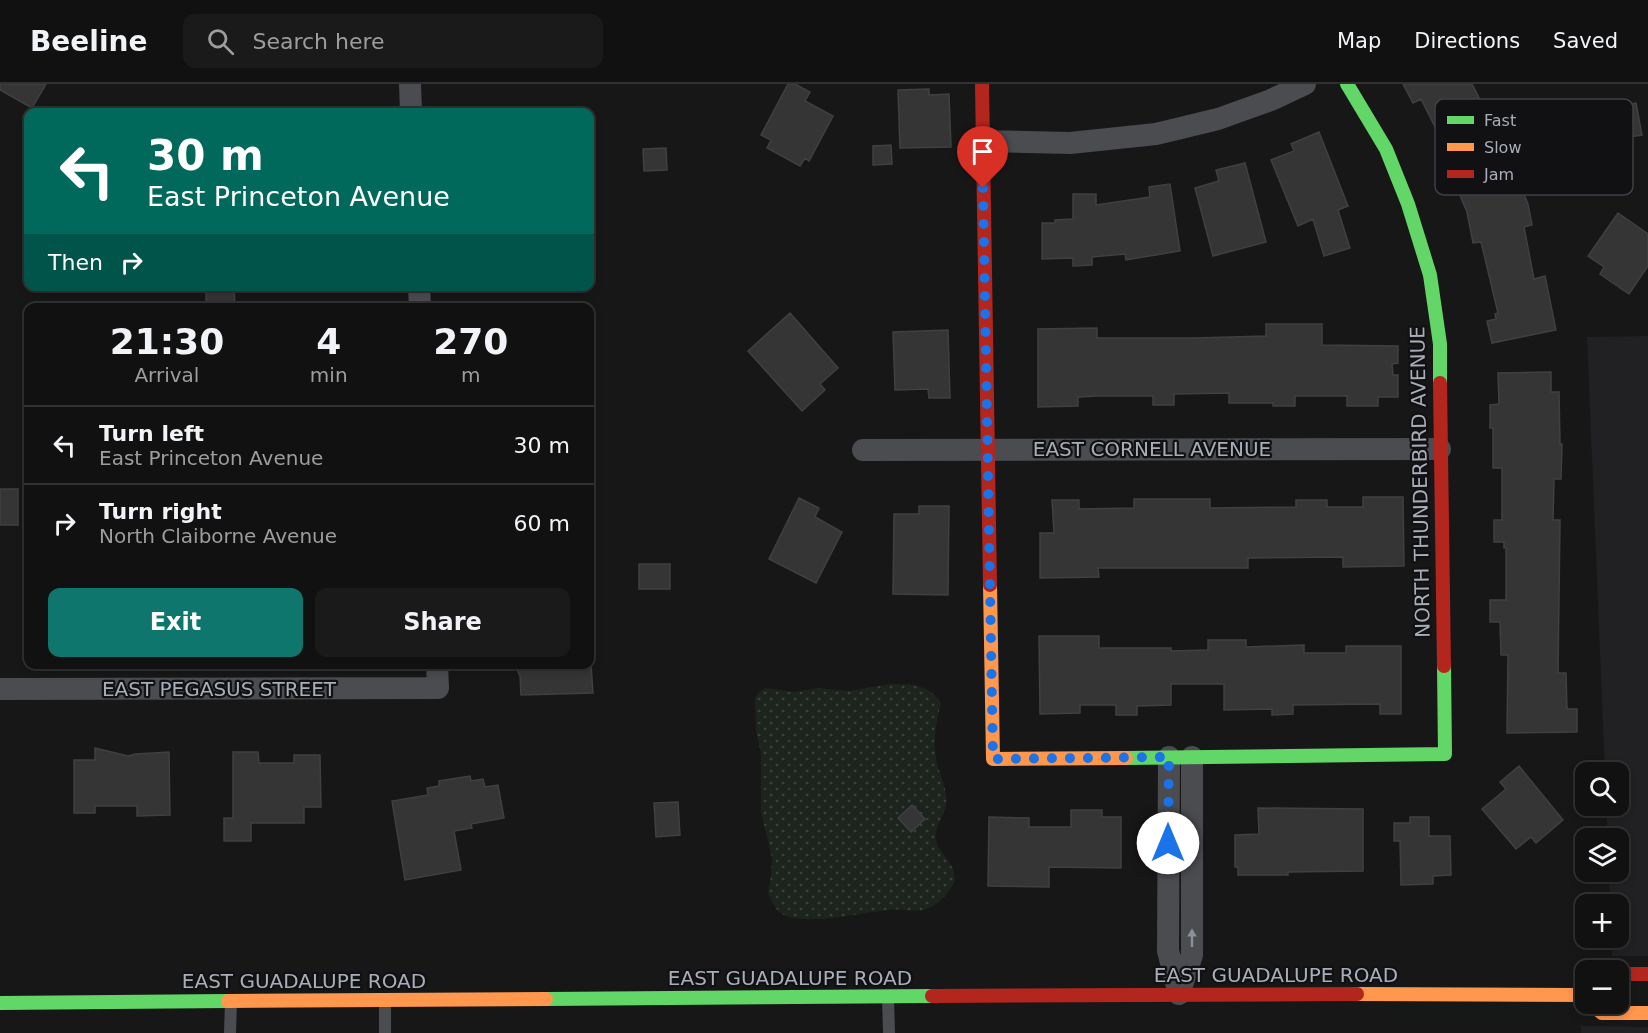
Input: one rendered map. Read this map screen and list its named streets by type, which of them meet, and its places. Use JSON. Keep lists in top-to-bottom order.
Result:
{
  "streets": {
    "street": [
      "EAST CORNELL AVENUE",
      "NORTH THUNDERBIRD AVENUE",
      "EAST PEGASUS STREET",
      "EAST GUADALUPE ROAD"
    ]
  },
  "crossings": [
    ["EAST CORNELL AVENUE", "NORTH THUNDERBIRD AVENUE"]
  ],
  "legend": ["Fast", "Slow", "Jam"],
  "page": {
    "header": "Beeline",
    "search": "Search here",
    "nav": ["Map", "Directions", "Saved"],
    "turn": ["30 m", "East Princeton Avenue"],
    "then": "Then",
    "eta": [
      "21:30",
      "Arrival",
      "4",
      "min",
      "270",
      "m"
    ],
    "list": [
      {
        "name": "Turn left",
        "note": "East Princeton Avenue",
        "value": "30 m"
      },
      {
        "name": "Turn right",
        "note": "North Claiborne Avenue",
        "value": "60 m"
      }
    ],
    "buttons": ["Exit", "Share"],
    "map_buttons": ["+", "−"]
  }
}
